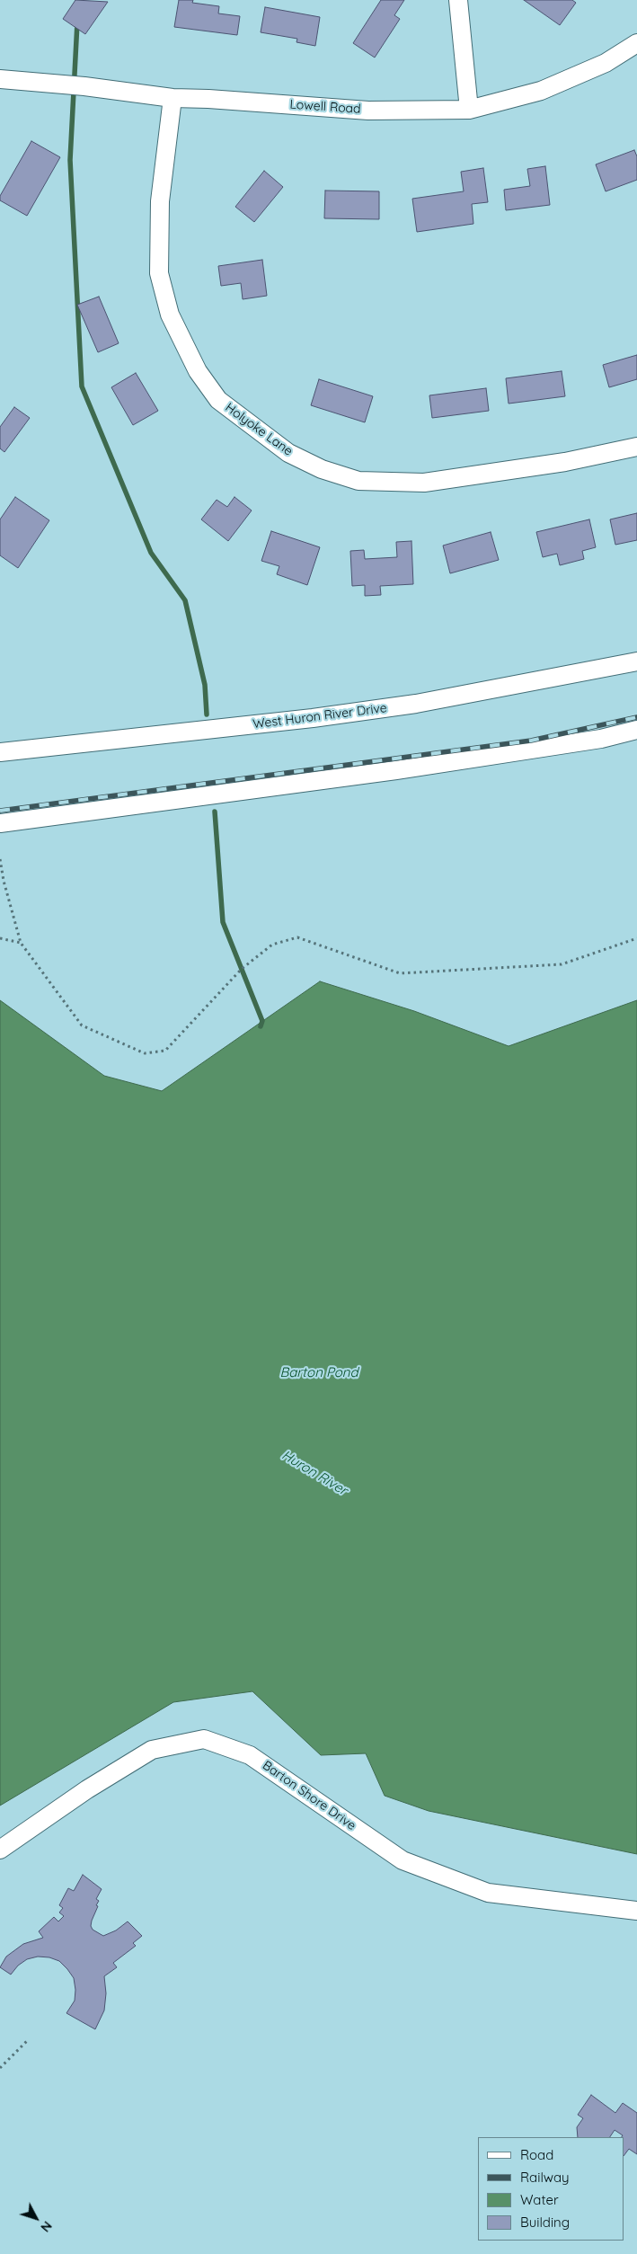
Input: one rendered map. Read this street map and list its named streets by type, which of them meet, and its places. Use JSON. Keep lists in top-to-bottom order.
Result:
{
  "streets": {
    "street": [
      "Lowell Road",
      "Holyoke Lane",
      "West Huron River Drive",
      "Barton Shore Drive"
    ]
  },
  "crossings": [
    ["Lowell Road", "Holyoke Lane"]
  ],
  "water": ["Barton Pond", "Huron River"],
  "legend": [
    "Road",
    "Railway",
    "Water",
    "Building"
  ],
  "north": "bottom right"
}
